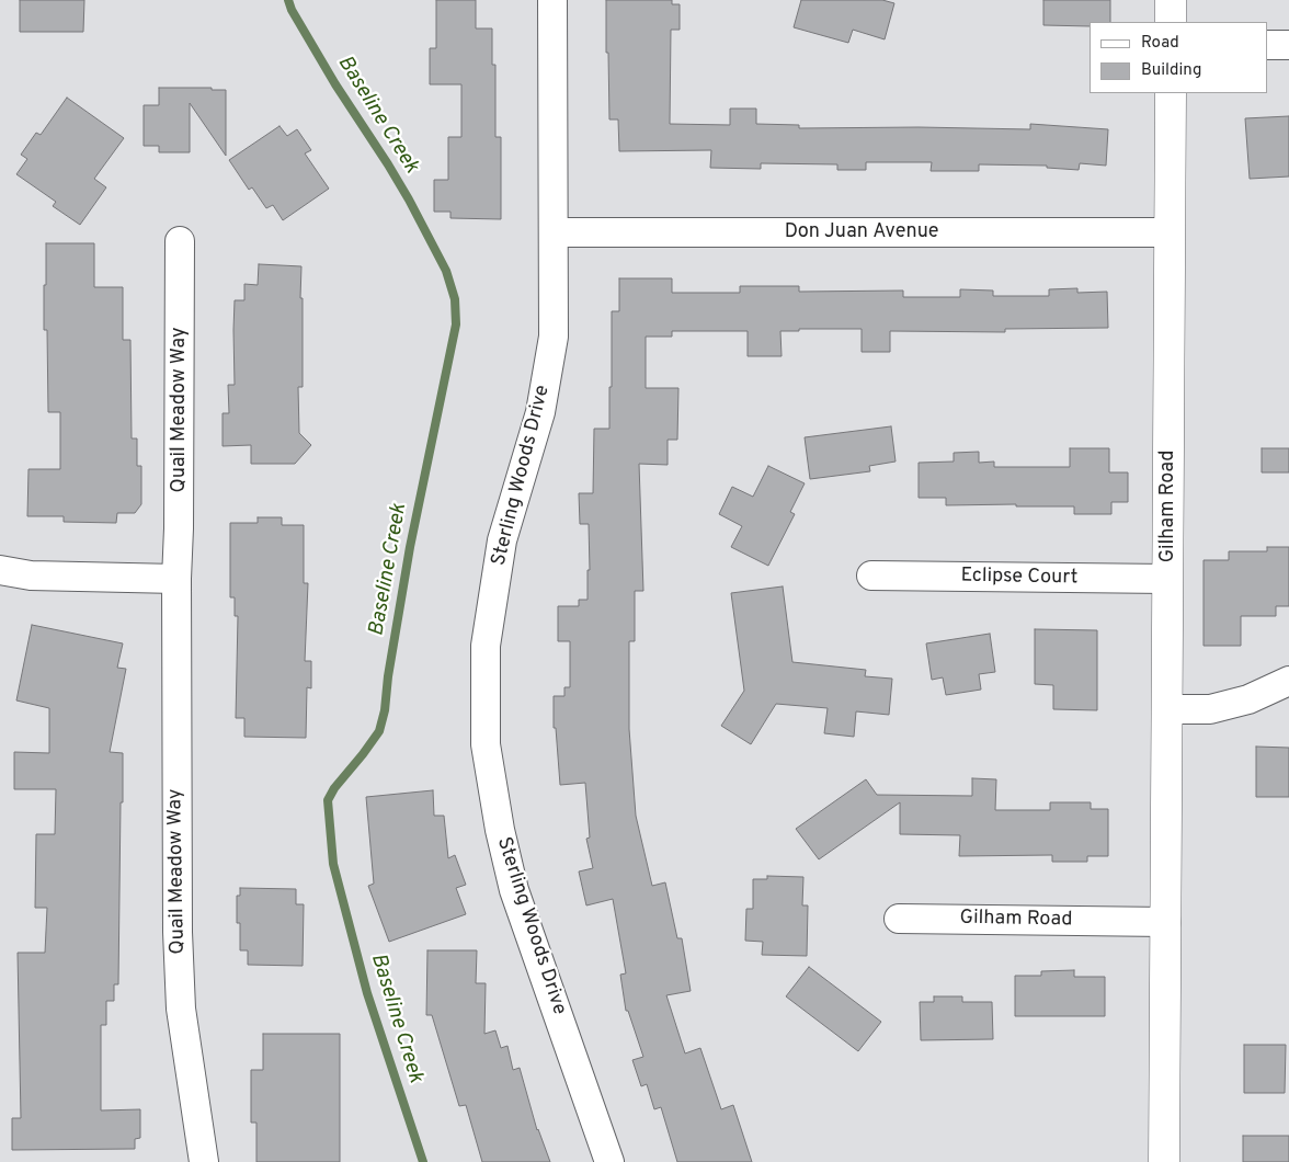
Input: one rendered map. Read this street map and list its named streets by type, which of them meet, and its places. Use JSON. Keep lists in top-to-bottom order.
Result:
{
  "streets": {
    "street": [
      "Don Juan Avenue",
      "Quail Meadow Way",
      "Sterling Woods Drive",
      "Gilham Road",
      "Eclipse Court"
    ]
  },
  "crossings": [
    ["Don Juan Avenue", "Sterling Woods Drive"],
    ["Don Juan Avenue", "Gilham Road"],
    ["Gilham Road", "Eclipse Court"]
  ],
  "water": ["Baseline Creek"],
  "legend": ["Road", "Building"]
}
